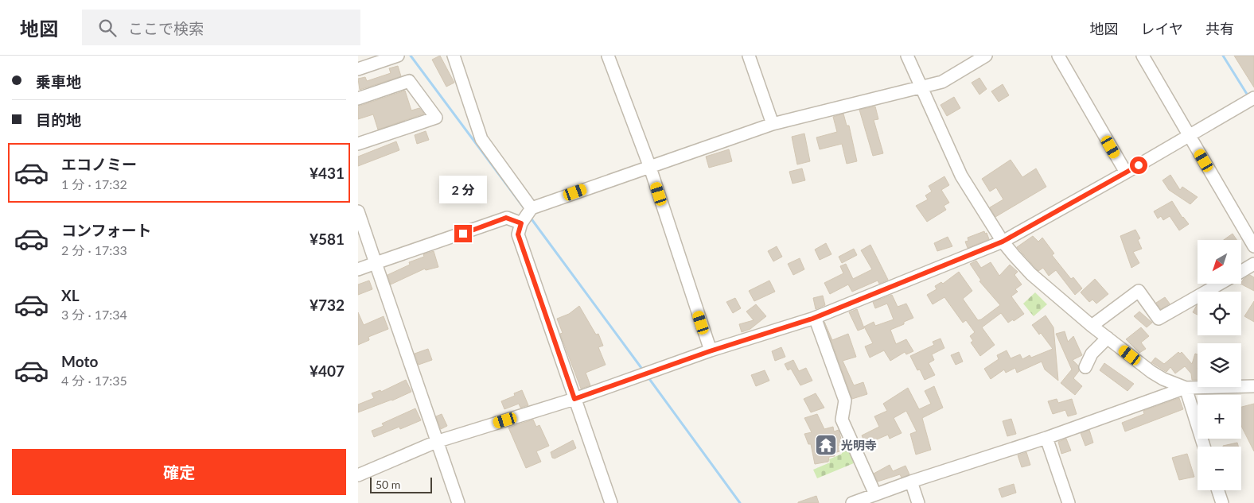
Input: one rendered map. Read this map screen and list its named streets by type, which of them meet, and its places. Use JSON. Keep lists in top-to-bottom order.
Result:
{
  "places": {
    "temple": ["光明寺"]
  },
  "scale_bar": "50 m",
  "north": "bottom left",
  "page": {
    "header": "地図",
    "search": "ここで検索",
    "nav": ["地図", "レイヤ", "共有"],
    "banner": ["乗車地", "目的地"],
    "list": [
      {
        "name": "エコノミー",
        "note": "1 分 · 17:32",
        "value": "¥431"
      },
      {
        "name": "コンフォート",
        "note": "2 分 · 17:33",
        "value": "¥581"
      },
      {
        "name": "XL",
        "note": "3 分 · 17:34",
        "value": "¥732"
      },
      {
        "name": "Moto",
        "note": "4 分 · 17:35",
        "value": "¥407"
      }
    ],
    "bubble": "2 分",
    "map_buttons": ["+", "−"],
    "buttons": "確定",
    "scale": "50 m"
  }
}
